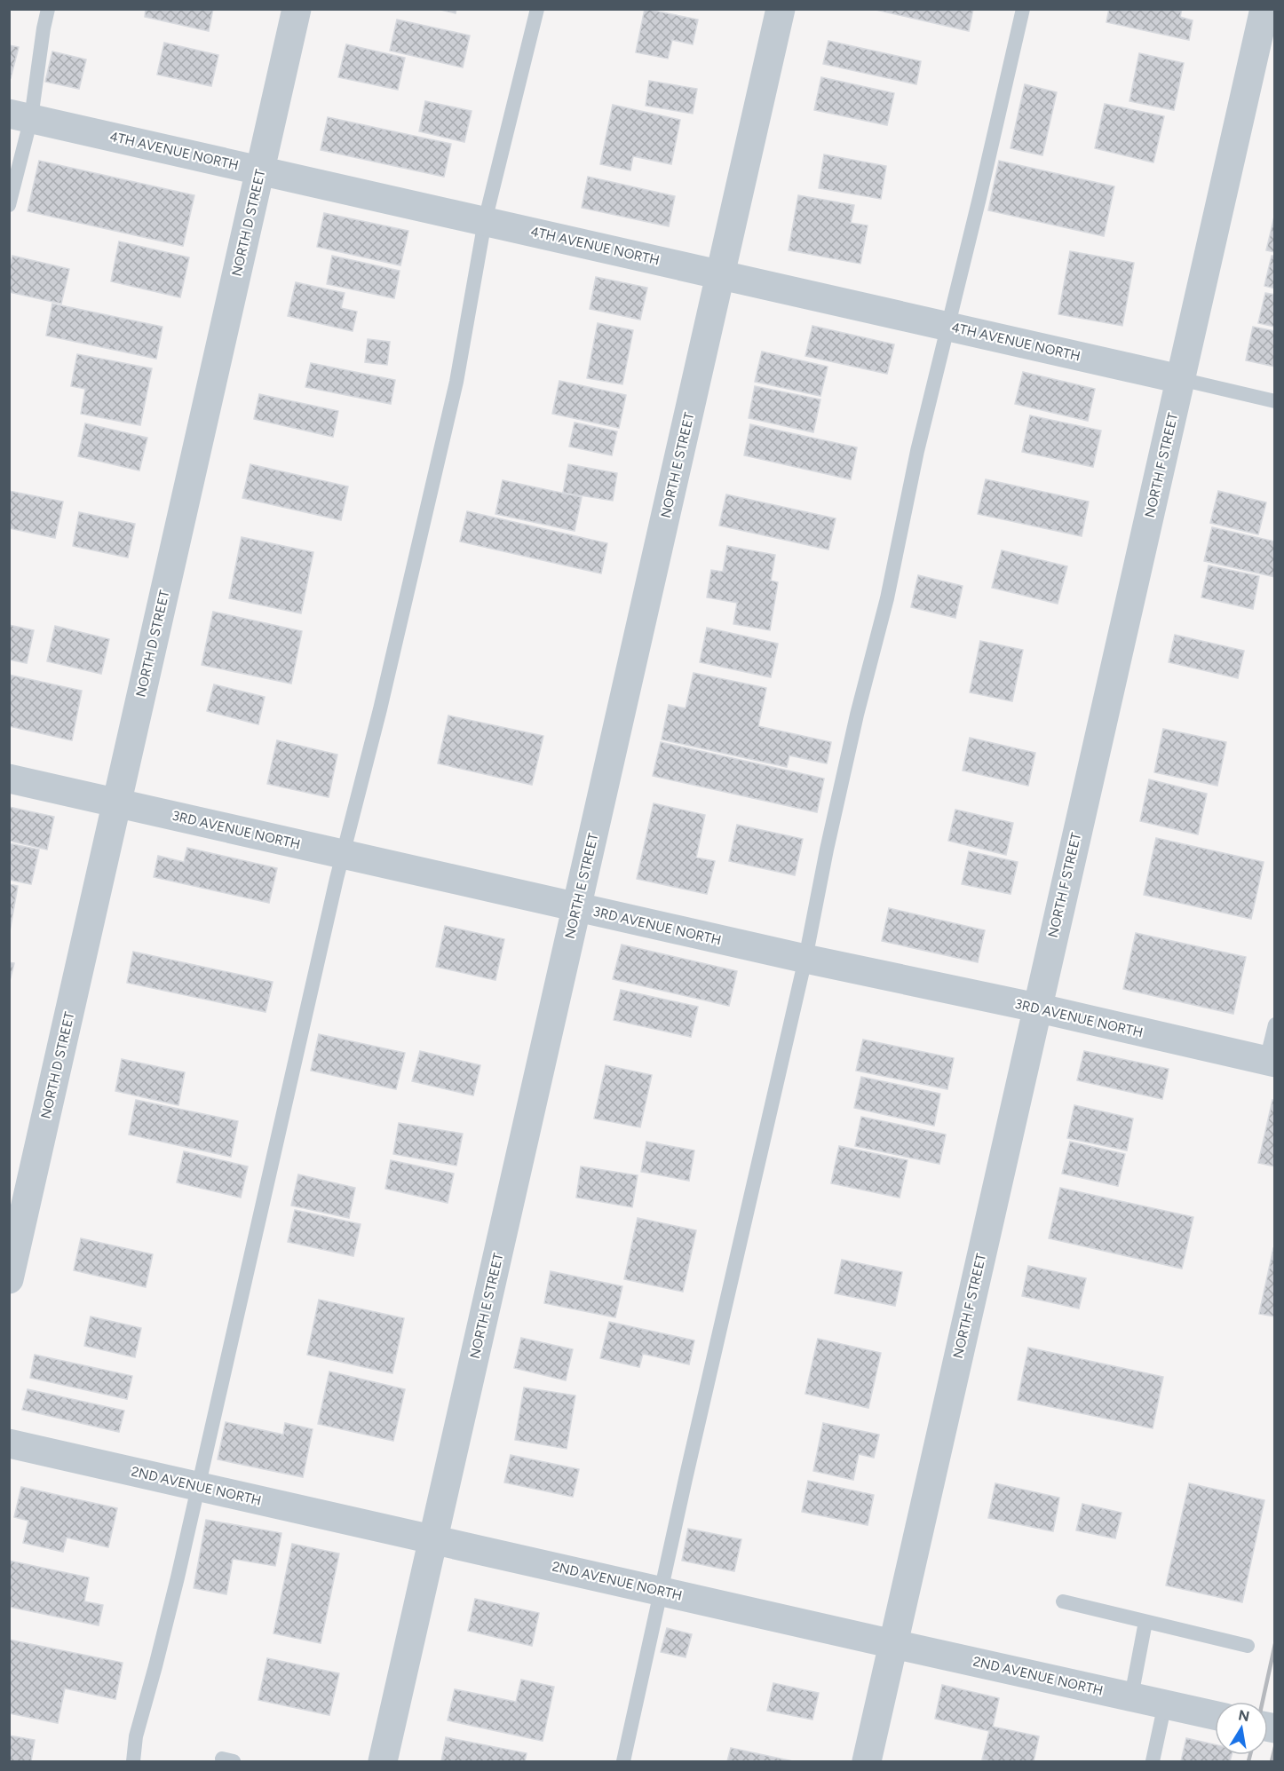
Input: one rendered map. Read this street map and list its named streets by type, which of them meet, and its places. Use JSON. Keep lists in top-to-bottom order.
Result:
{
  "streets": {
    "street": [
      "4TH AVENUE NORTH",
      "NORTH D STREET",
      "NORTH E STREET",
      "NORTH F STREET",
      "3RD AVENUE NORTH",
      "2ND AVENUE NORTH"
    ]
  },
  "crossings": [
    ["4TH AVENUE NORTH", "NORTH D STREET"],
    ["4TH AVENUE NORTH", "NORTH E STREET"],
    ["4TH AVENUE NORTH", "NORTH F STREET"],
    ["NORTH D STREET", "3RD AVENUE NORTH"],
    ["NORTH E STREET", "3RD AVENUE NORTH"],
    ["NORTH E STREET", "2ND AVENUE NORTH"],
    ["NORTH F STREET", "3RD AVENUE NORTH"],
    ["NORTH F STREET", "2ND AVENUE NORTH"]
  ],
  "north": "top"
}
